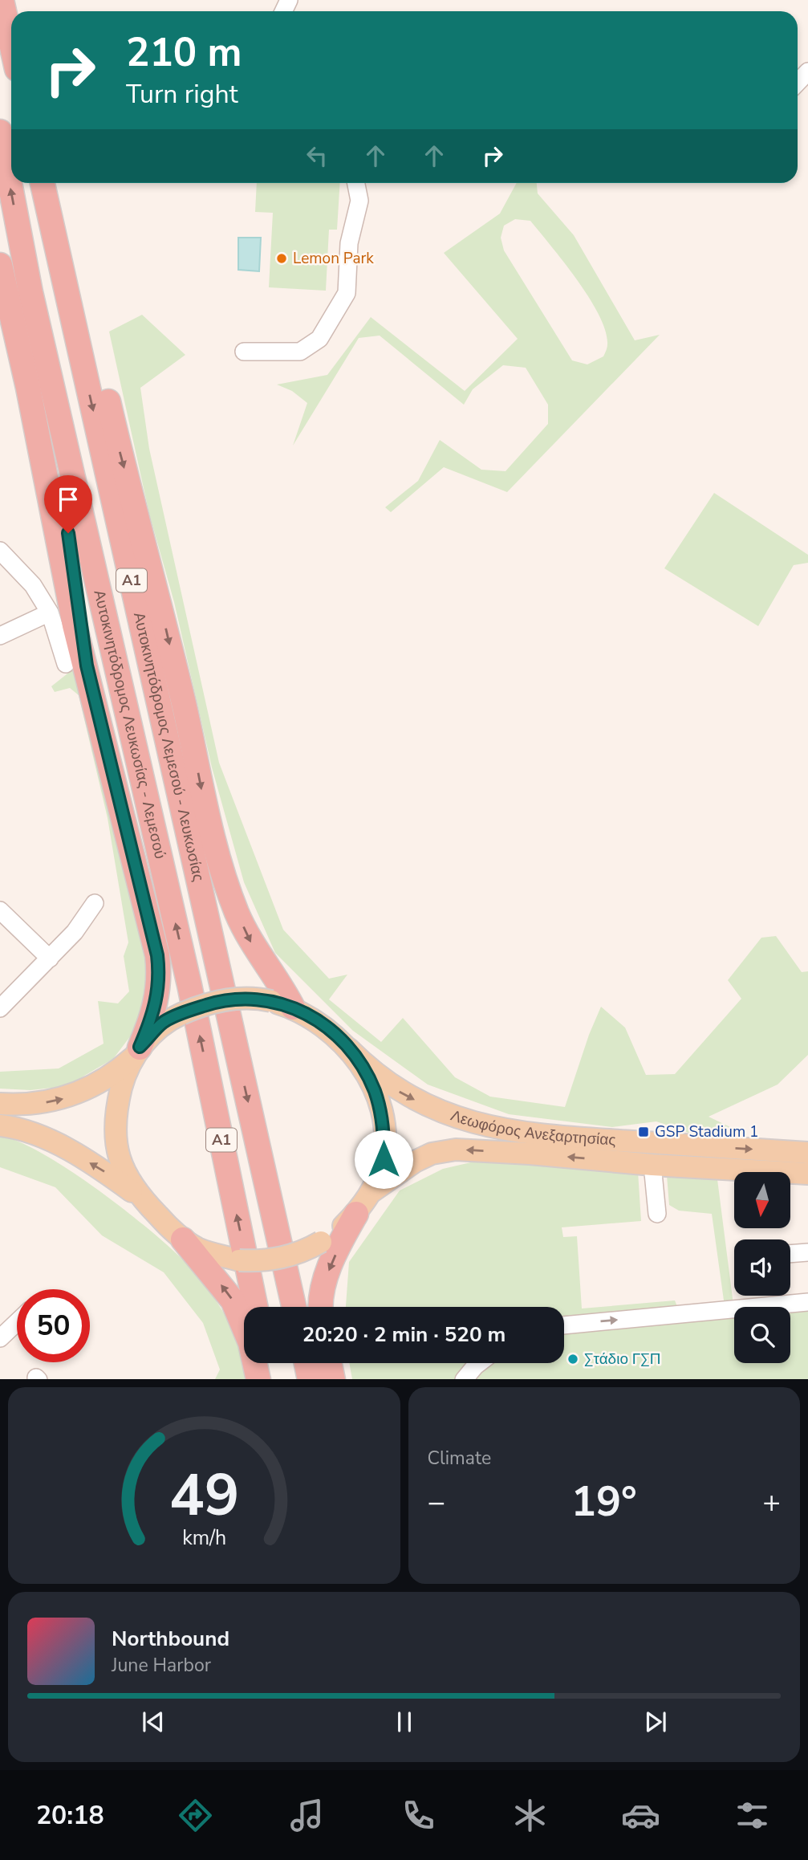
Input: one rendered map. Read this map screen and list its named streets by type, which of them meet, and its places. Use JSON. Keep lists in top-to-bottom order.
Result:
{
  "streets": {
    "highway": ["A1", "Αυτοκινητόδρομος Λευκωσίας - Λεμεσού", "Αυτοκινητόδρομος Λεμεσού - Λευκωσίας"],
    "main road": ["Λεωφόρος Ανεξαρτησίας"]
  },
  "places": {
    "other": ["Lemon Park", "Στάδιο ΓΣΠ"],
    "transit": ["GSP Stadium 1"]
  },
  "north": "bottom",
  "page": {
    "turn": ["210 m", "Turn right"],
    "limit": "50",
    "trip": "20:20 · 2 min · 520 m",
    "tile": "Climate",
    "heat": ["−", "19°", "+"],
    "song": ["Northbound", "June Harbor"],
    "tabs": "20:18",
    "gauge": ["49", "km/h"]
  }
}
